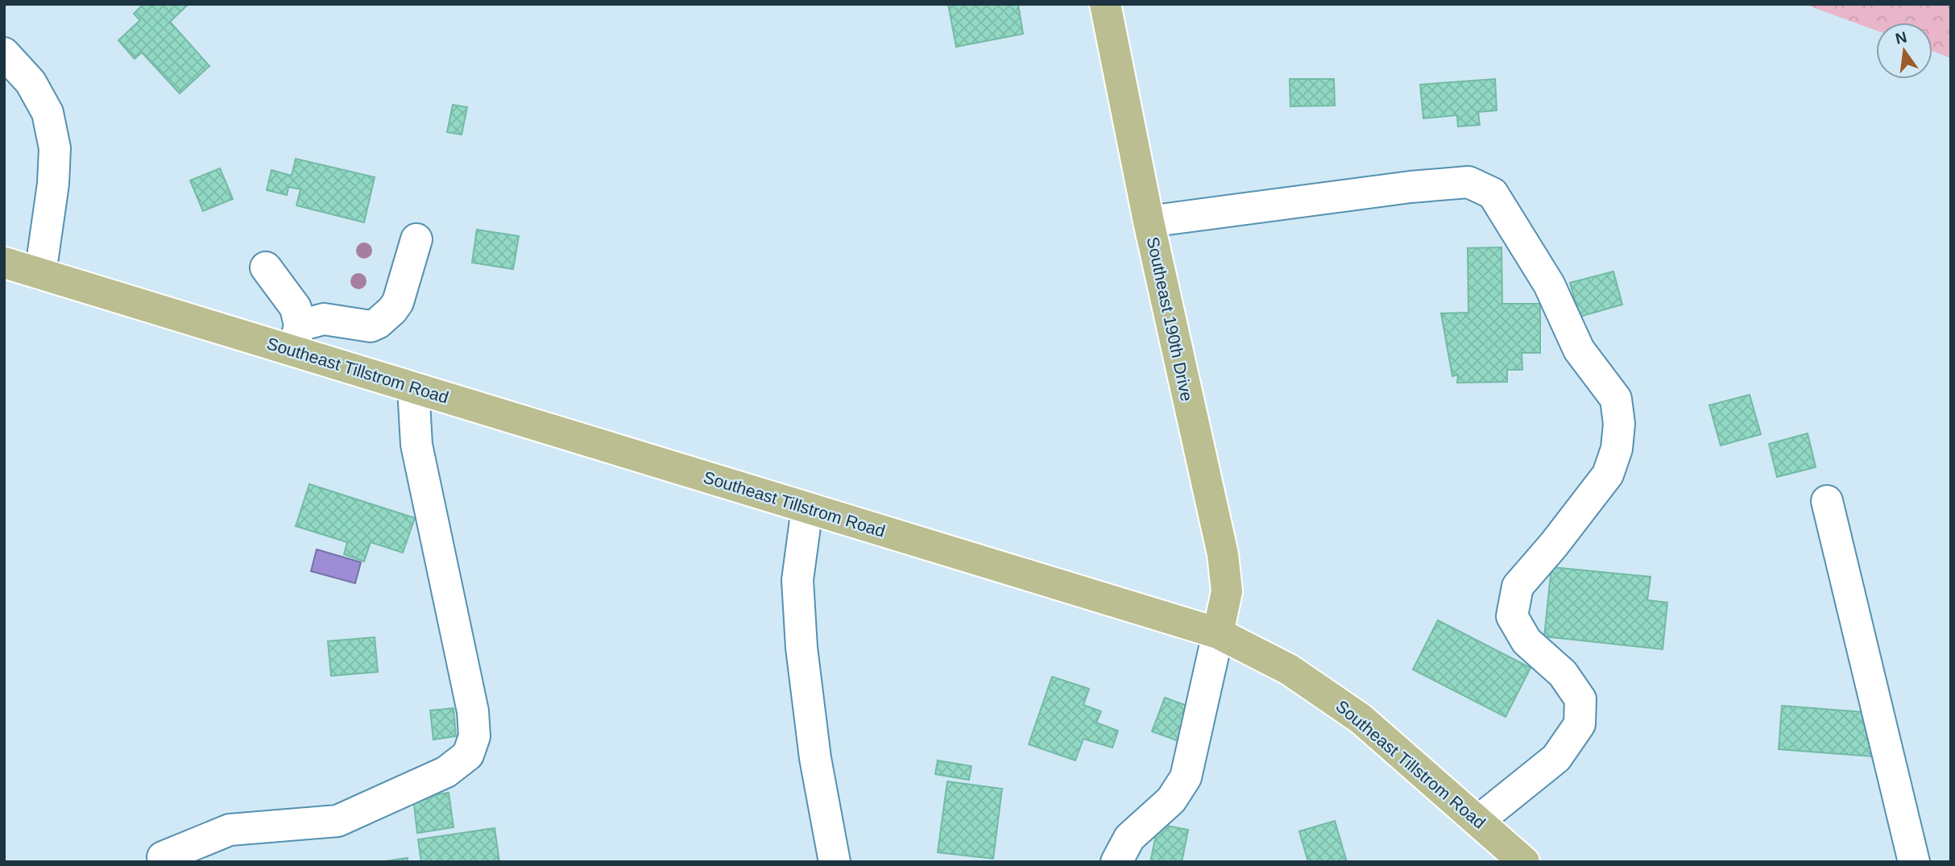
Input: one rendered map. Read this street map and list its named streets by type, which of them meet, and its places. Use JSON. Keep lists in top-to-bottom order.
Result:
{
  "streets": {
    "main road": ["Southeast 190th Drive", "Southeast Tillstrom Road"]
  },
  "crossings": [
    ["Southeast 190th Drive", "Southeast Tillstrom Road"]
  ],
  "north": "top"
}
